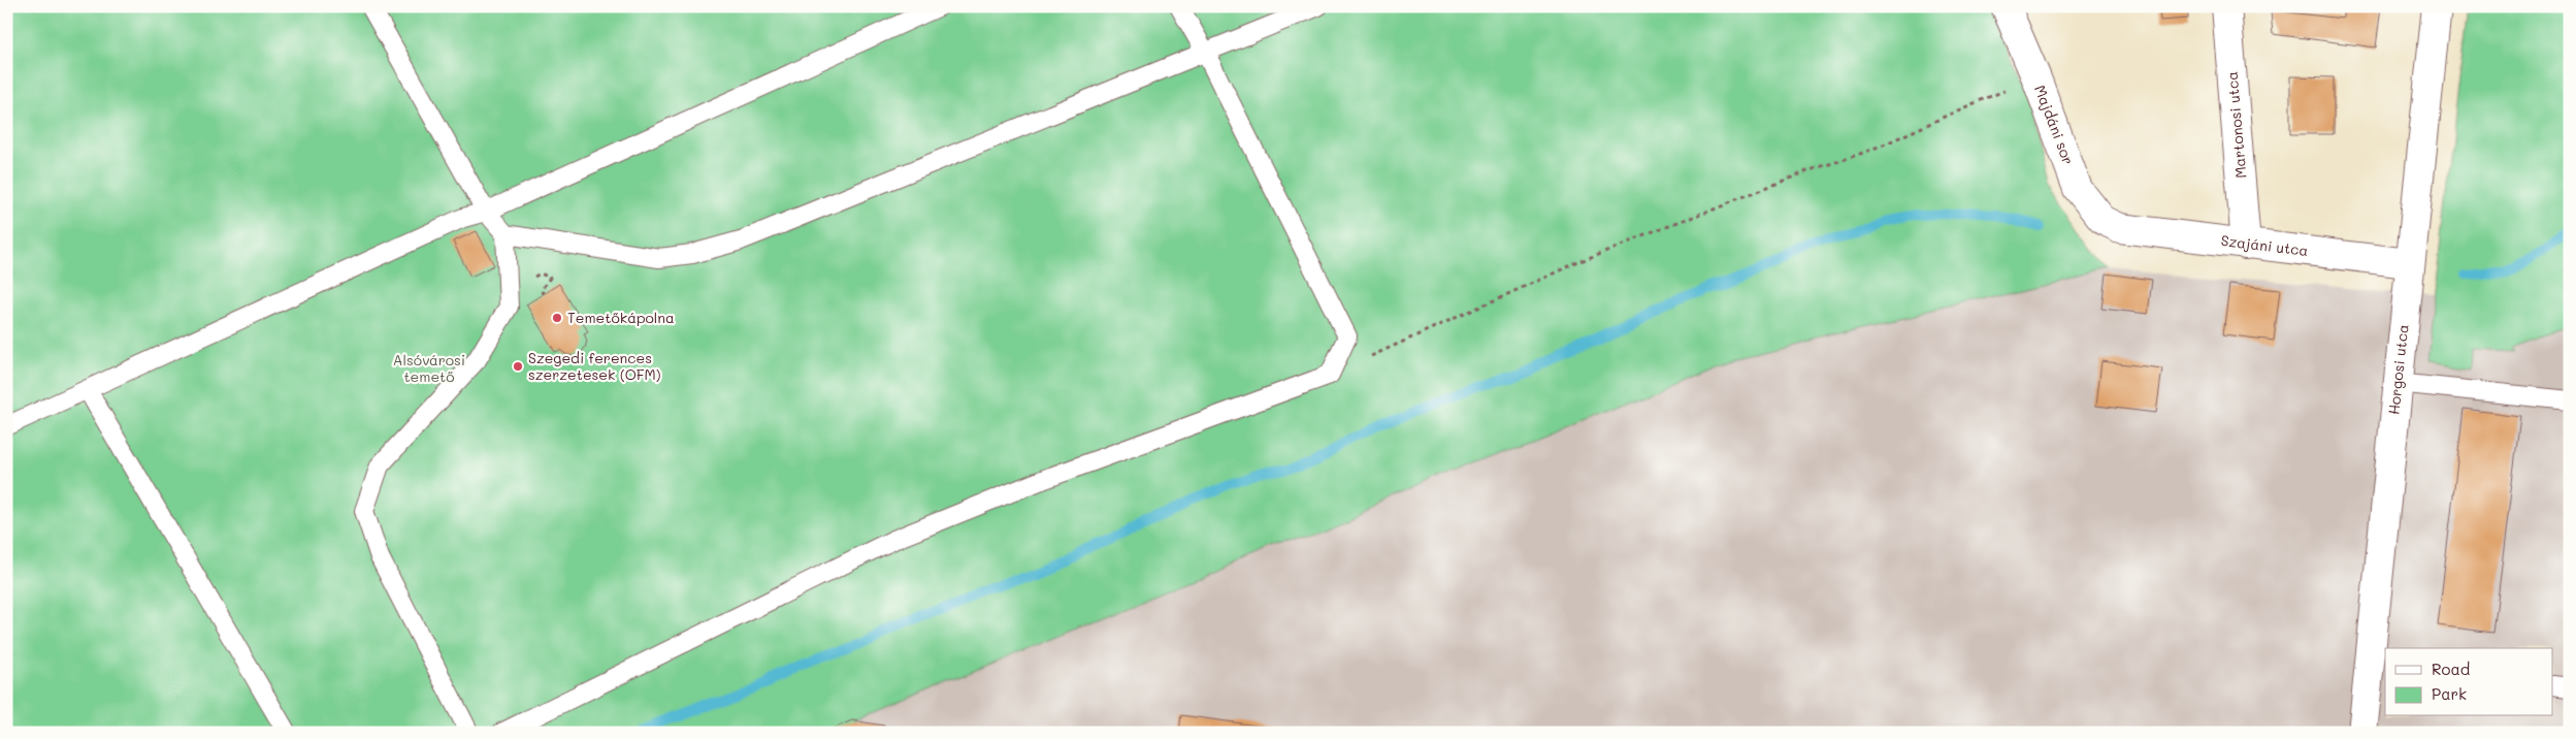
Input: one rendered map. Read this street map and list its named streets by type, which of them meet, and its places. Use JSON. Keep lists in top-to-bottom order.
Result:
{
  "streets": {
    "street": [
      "Majdáni sor",
      "Martonosi utca",
      "Szajáni utca",
      "Horgosi utca"
    ]
  },
  "crossings": [
    ["Majdáni sor", "Szajáni utca"],
    ["Martonosi utca", "Szajáni utca"],
    ["Szajáni utca", "Horgosi utca"]
  ],
  "parks": ["Alsóvárosi temető"],
  "places": ["Temetőkápolna", "Szegedi ferences szerzetesek (OFM)"],
  "legend": ["Road", "Park"]
}
